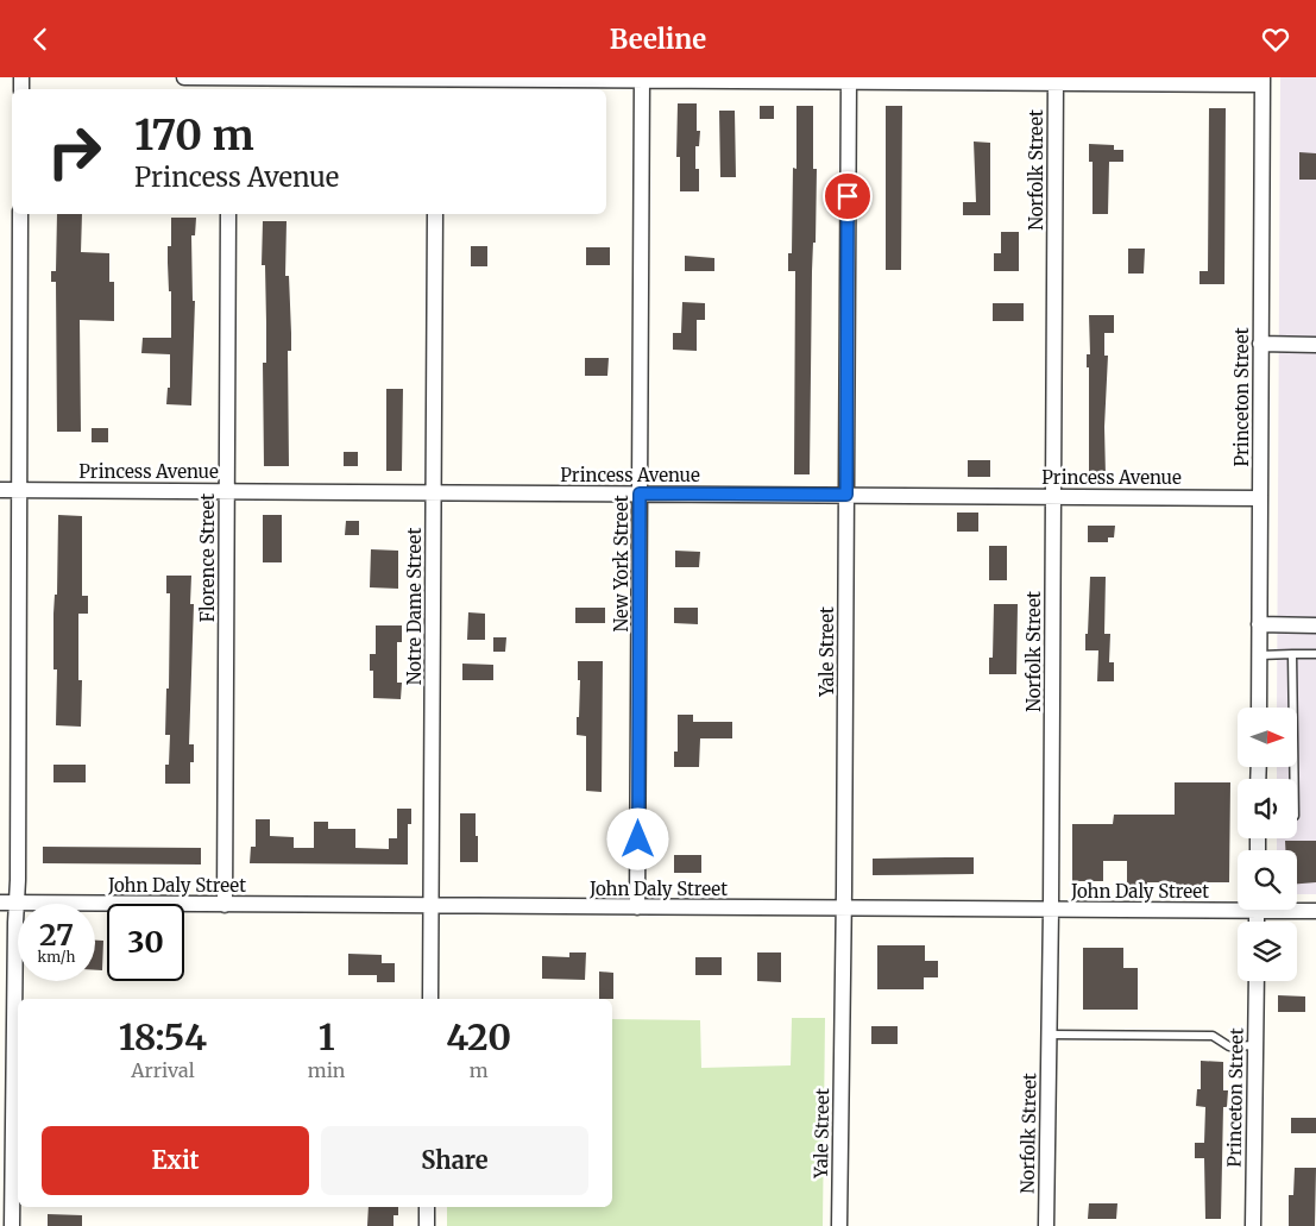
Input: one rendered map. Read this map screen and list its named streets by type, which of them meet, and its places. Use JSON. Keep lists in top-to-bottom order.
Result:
{
  "streets": {
    "street": [
      "Norfolk Street",
      "Princeton Street",
      "Princess Avenue",
      "Florence Street",
      "New York Street",
      "Notre Dame Street",
      "Yale Street",
      "John Daly Street"
    ]
  },
  "crossings": [
    ["Norfolk Street", "Princess Avenue"],
    ["Norfolk Street", "John Daly Street"],
    ["Princeton Street", "Princess Avenue"],
    ["Princess Avenue", "Florence Street"],
    ["Princess Avenue", "New York Street"],
    ["Princess Avenue", "Notre Dame Street"],
    ["Princess Avenue", "Yale Street"],
    ["Florence Street", "John Daly Street"],
    ["New York Street", "John Daly Street"],
    ["Notre Dame Street", "John Daly Street"],
    ["Yale Street", "John Daly Street"]
  ],
  "north": "right",
  "page": {
    "header": "Beeline",
    "turn": ["170 m", "Princess Avenue"],
    "speed": "27 km/h",
    "limit": "30",
    "eta": [
      "18:54",
      "Arrival",
      "1",
      "min",
      "420",
      "m"
    ],
    "buttons": ["Exit", "Share"]
  }
}
